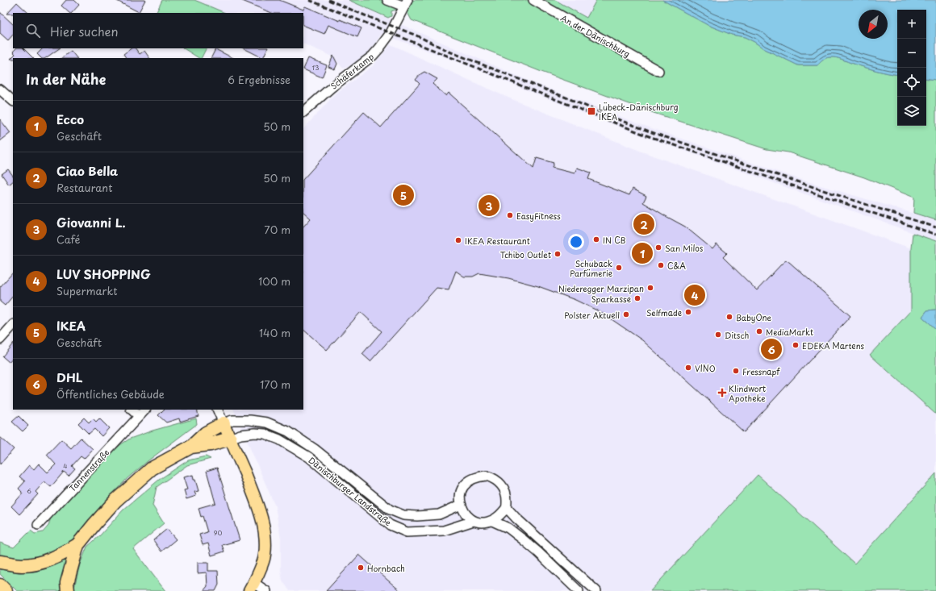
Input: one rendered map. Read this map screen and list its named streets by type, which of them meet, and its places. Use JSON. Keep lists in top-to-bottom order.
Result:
{
  "streets": {
    "street": [
      "An der Dänischburg",
      "Schäferkamp",
      "Tannenstraße",
      "Dänischburger Landstraße"
    ]
  },
  "places": {
    "transit": ["Lübeck-Dänischburg IKEA"],
    "other": [
      "EasyFitness",
      "IN CB",
      "IKEA Restaurant",
      "San Milos",
      "Tchibo Outlet",
      "C&A",
      "Schuback Parfümerie",
      "Niederegger Marzipan",
      "Sparkasse",
      "Selfmade",
      "Polster Aktuell",
      "BabyOne",
      "MediaMarkt",
      "Ditsch",
      "EDEKA Martens",
      "VINO",
      "Fressnapf",
      "Hornbach"
    ],
    "health": ["Klindwort Apotheke"]
  },
  "house_numbers": [
    "13",
    "4",
    "6",
    "90"
  ],
  "north": "bottom left",
  "page": {
    "map_buttons": ["+", "−"],
    "search": "Hier suchen",
    "heading": ["In der Nähe", "6 Ergebnisse"],
    "list": [
      {
        "mark": "1",
        "name": "Ecco",
        "note": "Geschäft",
        "value": "50 m"
      },
      {
        "mark": "2",
        "name": "Ciao Bella",
        "note": "Restaurant",
        "value": "50 m"
      },
      {
        "mark": "3",
        "name": "Giovanni L.",
        "note": "Café",
        "value": "70 m"
      },
      {
        "mark": "4",
        "name": "LUV SHOPPING",
        "note": "Supermarkt",
        "value": "100 m"
      },
      {
        "mark": "5",
        "name": "IKEA",
        "note": "Geschäft",
        "value": "140 m"
      },
      {
        "mark": "6",
        "name": "DHL",
        "note": "Öffentliches Gebäude",
        "value": "170 m"
      }
    ],
    "pins": [
      "5",
      "3",
      "2",
      "1",
      "4",
      "6"
    ]
  }
}
